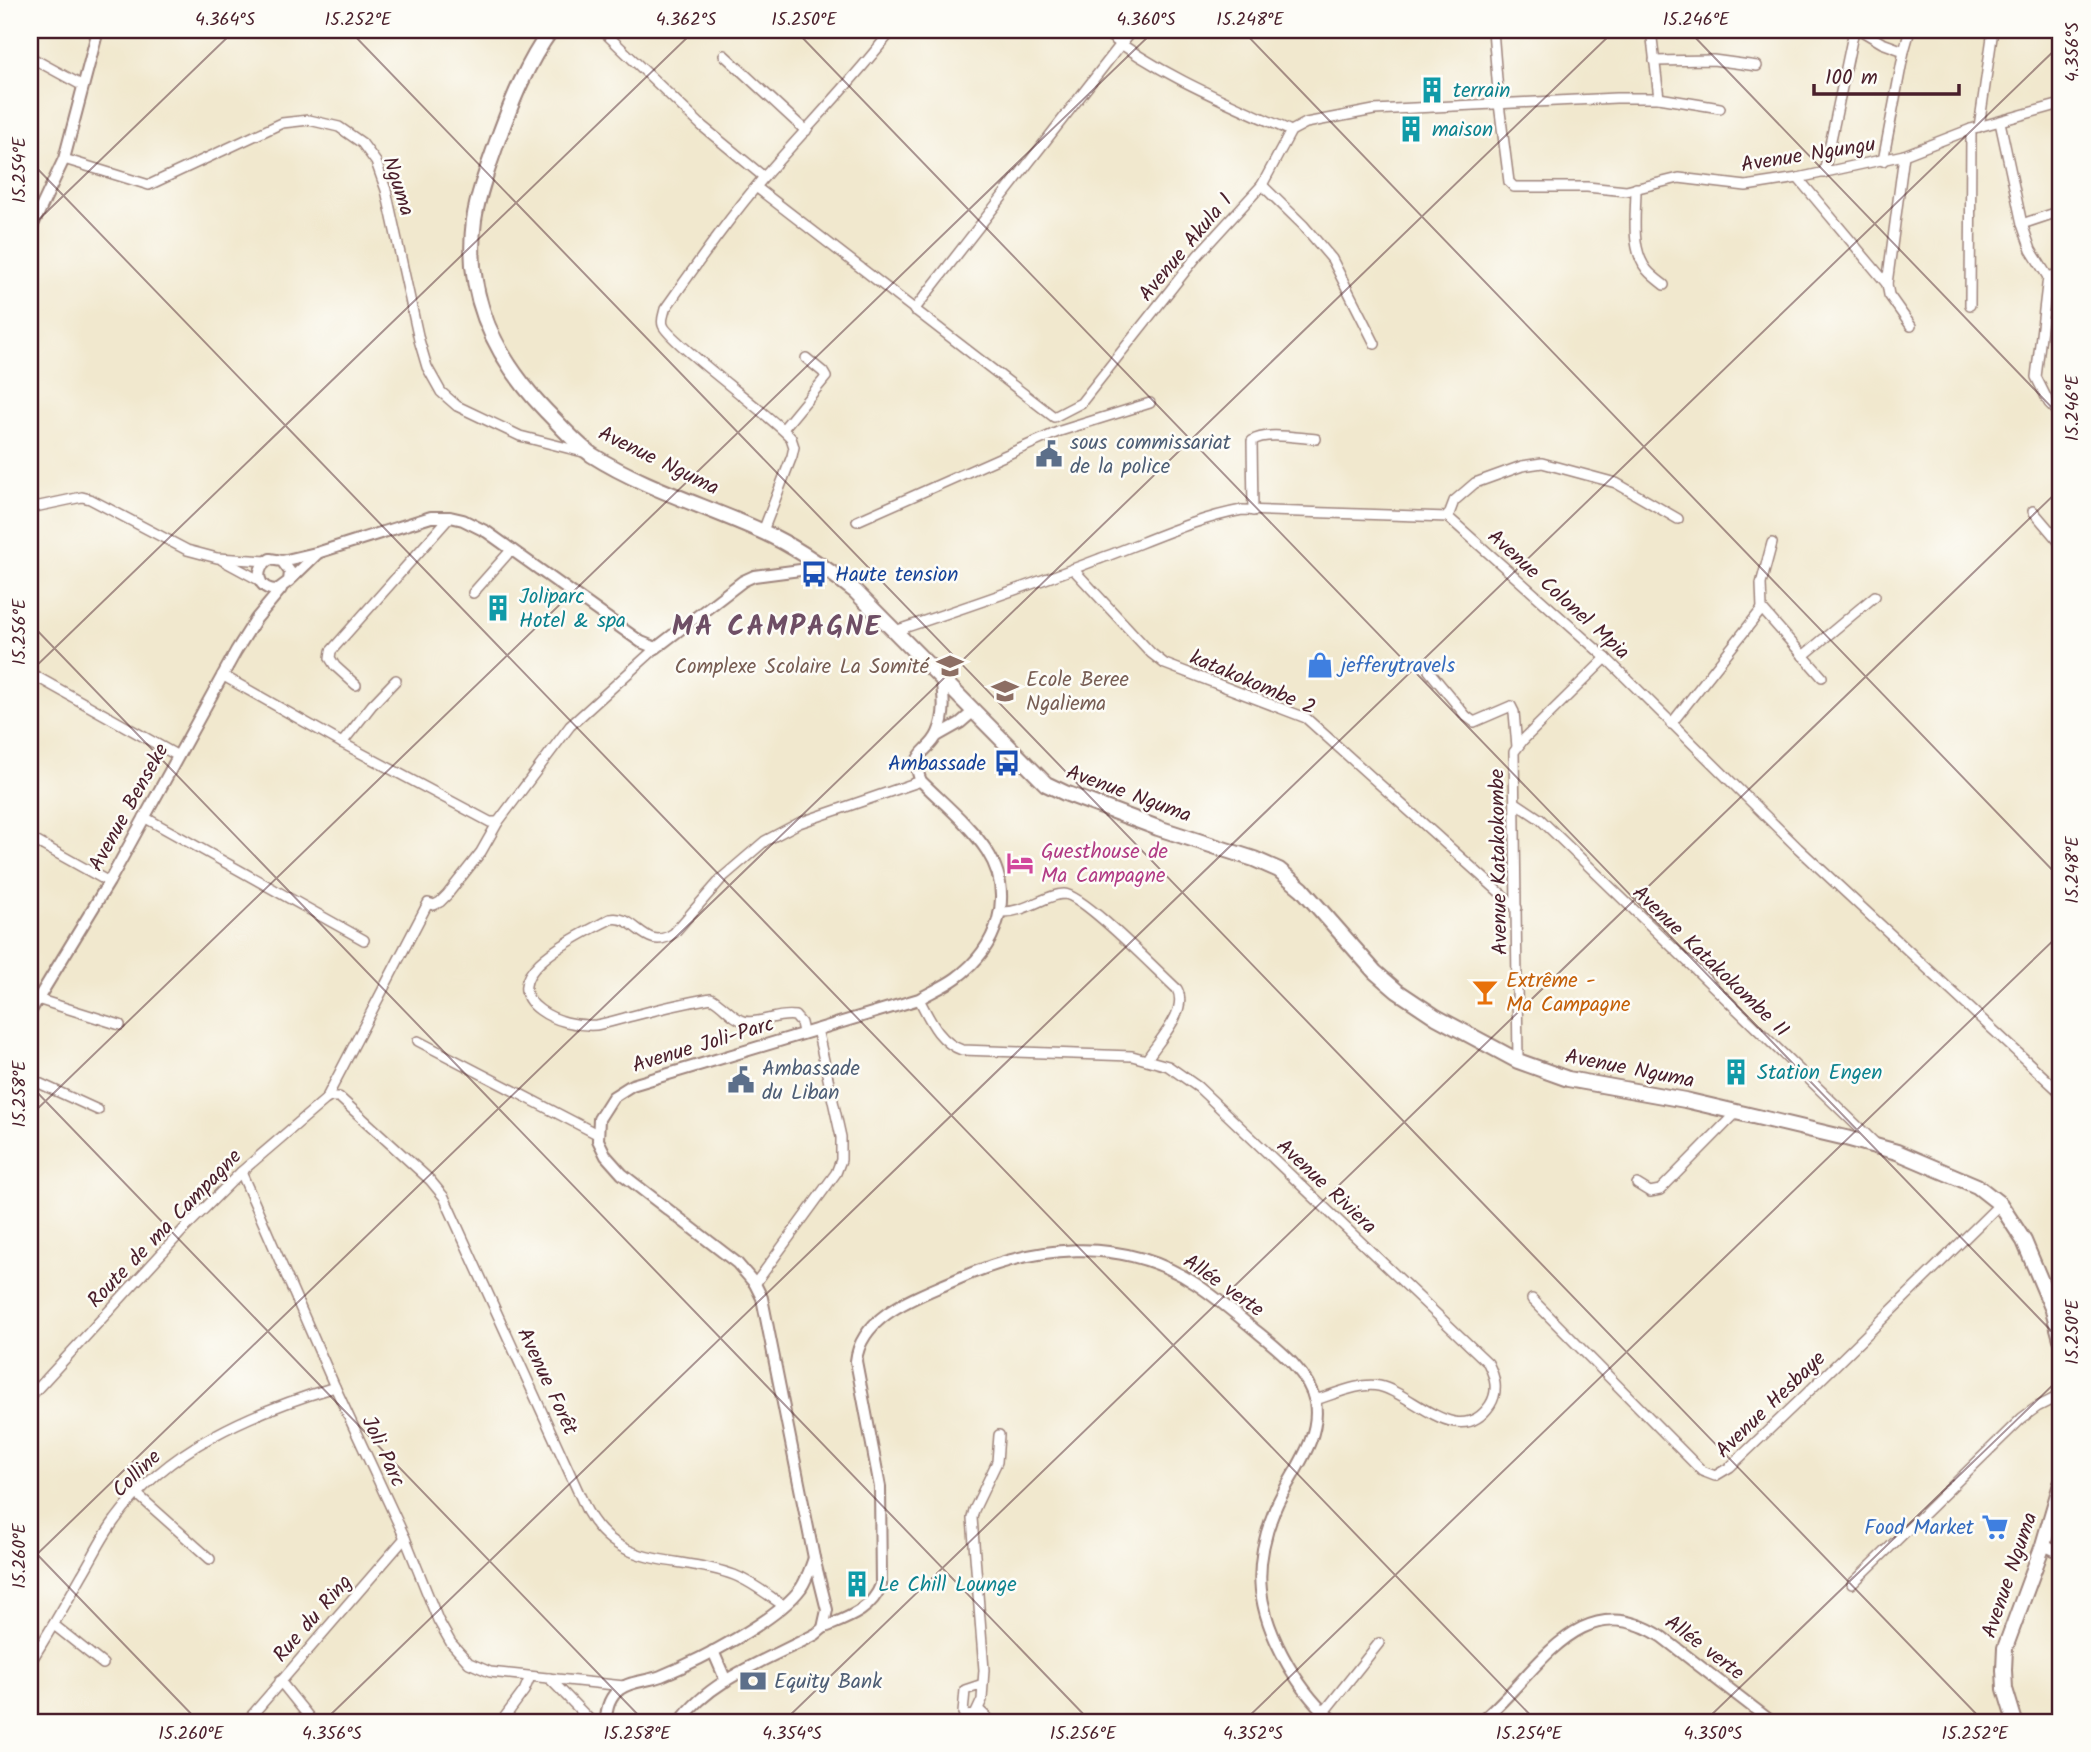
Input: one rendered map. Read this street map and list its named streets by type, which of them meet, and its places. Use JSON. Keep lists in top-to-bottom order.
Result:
{
  "streets": {
    "main road": ["Avenue Nguma"],
    "street": [
      "Avenue Ngungu",
      "Nguma",
      "Avenue Akula 1",
      "Avenue Colonel Mpia",
      "katakokombe 2",
      "Avenue Benseke",
      "Avenue Katakokombe",
      "Avenue Katakokombe II",
      "Avenue Joli-Parc",
      "Avenue Riviera",
      "Route de ma Campagne",
      "Allée verte",
      "Avenue Forêt",
      "Avenue Hesbaye",
      "Joli Parc",
      "Colline",
      "Rue du Ring"
    ]
  },
  "crossings": [
    ["Nguma", "Avenue Nguma"],
    ["Avenue Nguma", "Avenue Katakokombe"],
    ["Avenue Nguma", "Avenue Katakokombe II"],
    ["Avenue Nguma", "Avenue Hesbaye"],
    ["Avenue Colonel Mpia", "Avenue Katakokombe"],
    ["katakokombe 2", "Avenue Katakokombe"],
    ["Avenue Katakokombe", "Avenue Katakokombe II"],
    ["Avenue Joli-Parc", "Avenue Riviera"],
    ["Avenue Riviera", "Allée verte"],
    ["Route de ma Campagne", "Avenue Forêt"],
    ["Route de ma Campagne", "Joli Parc"],
    ["Joli Parc", "Colline"],
    ["Joli Parc", "Rue du Ring"]
  ],
  "districts": ["MA CAMPAGNE"],
  "places": {
    "building": [
      "terrain",
      "maison",
      "Joliparc Hotel & spa",
      "Station Engen",
      "Le Chill Lounge"
    ],
    "public building": ["sous commissariat de la police", "Ambassade du Liban"],
    "bus stop": ["Haute tension", "Ambassade"],
    "shop": ["jefferytravels"],
    "school or university": ["Complexe Scolaire La Somité", "Ecole Beree Ngaliema"],
    "hotel": ["Guesthouse de Ma Campagne"],
    "bar": ["Extrême - Ma Campagne"],
    "supermarket": ["Food Market"],
    "bank": ["Equity Bank"]
  },
  "scale_bar": "100 m",
  "coordinates": [
    "4.364°S",
    "15.252°E",
    "4.362°S",
    "15.250°E",
    "4.360°S",
    "15.248°E",
    "15.246°E",
    "4.356°S",
    "15.254°E",
    "15.256°E",
    "15.258°E",
    "15.260°E",
    "4.354°S",
    "4.352°S",
    "4.350°S"
  ]
}
